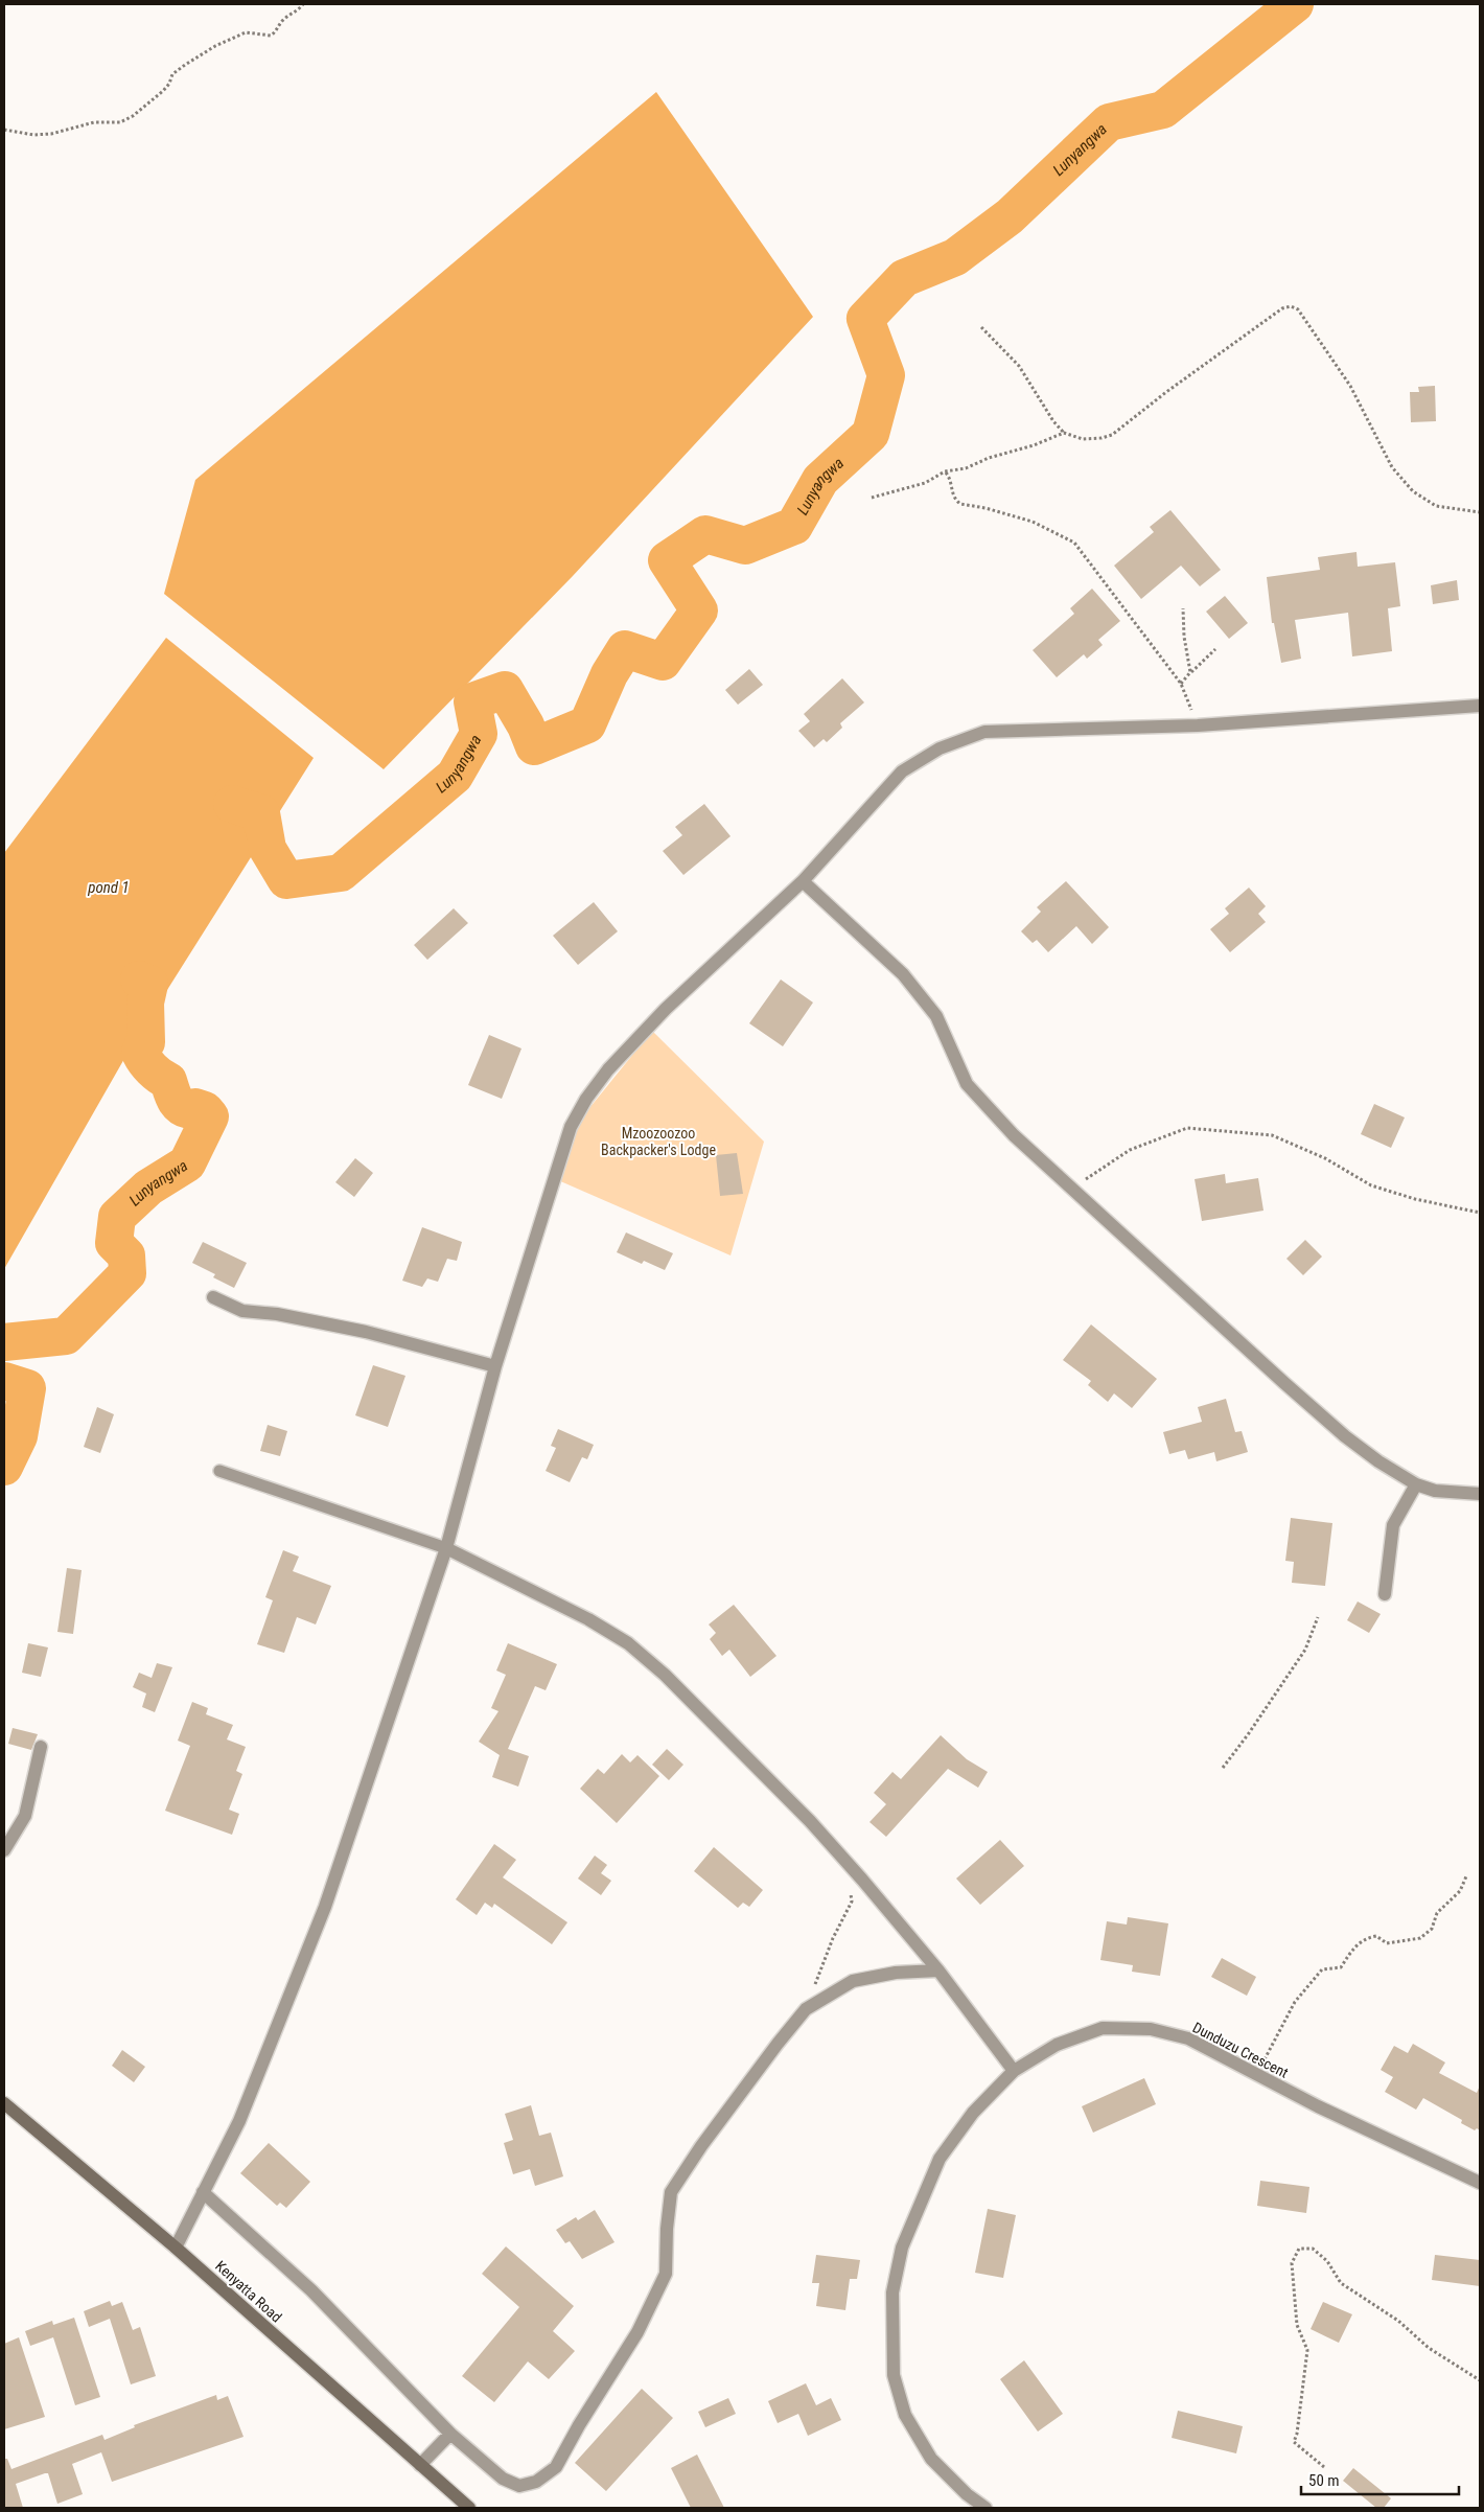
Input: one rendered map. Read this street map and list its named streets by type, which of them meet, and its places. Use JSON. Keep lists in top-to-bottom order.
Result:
{
  "streets": {
    "street": ["Dunduzu Crescent", "Kenyatta Road"]
  },
  "water": ["Lunyangwa", "pond 1"],
  "parks": ["Mzoozoozoo Backpacker's Lodge"],
  "scale_bar": "50 m"
}
